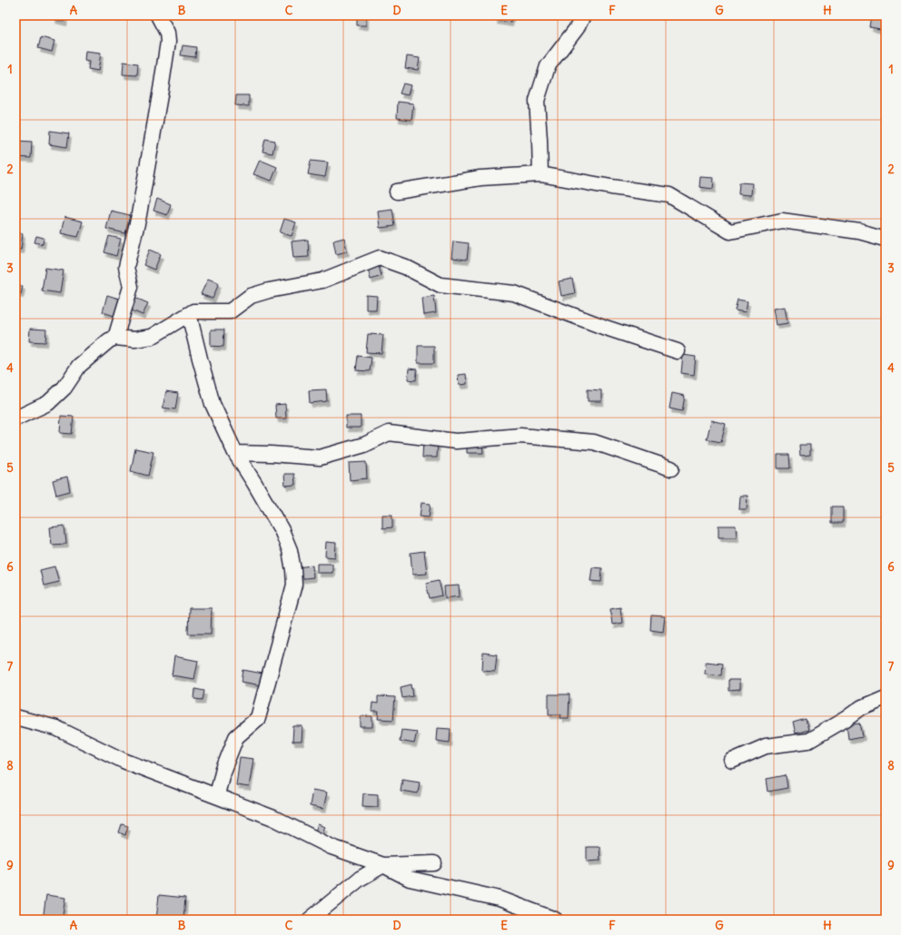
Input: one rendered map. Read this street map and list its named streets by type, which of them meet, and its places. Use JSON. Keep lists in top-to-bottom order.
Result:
{
  "grid": {
    "columns": [
      "A",
      "B",
      "C",
      "D",
      "E",
      "F",
      "G",
      "H"
    ],
    "rows": [
      "1",
      "2",
      "3",
      "4",
      "5",
      "6",
      "7",
      "8",
      "9"
    ]
  }
}
